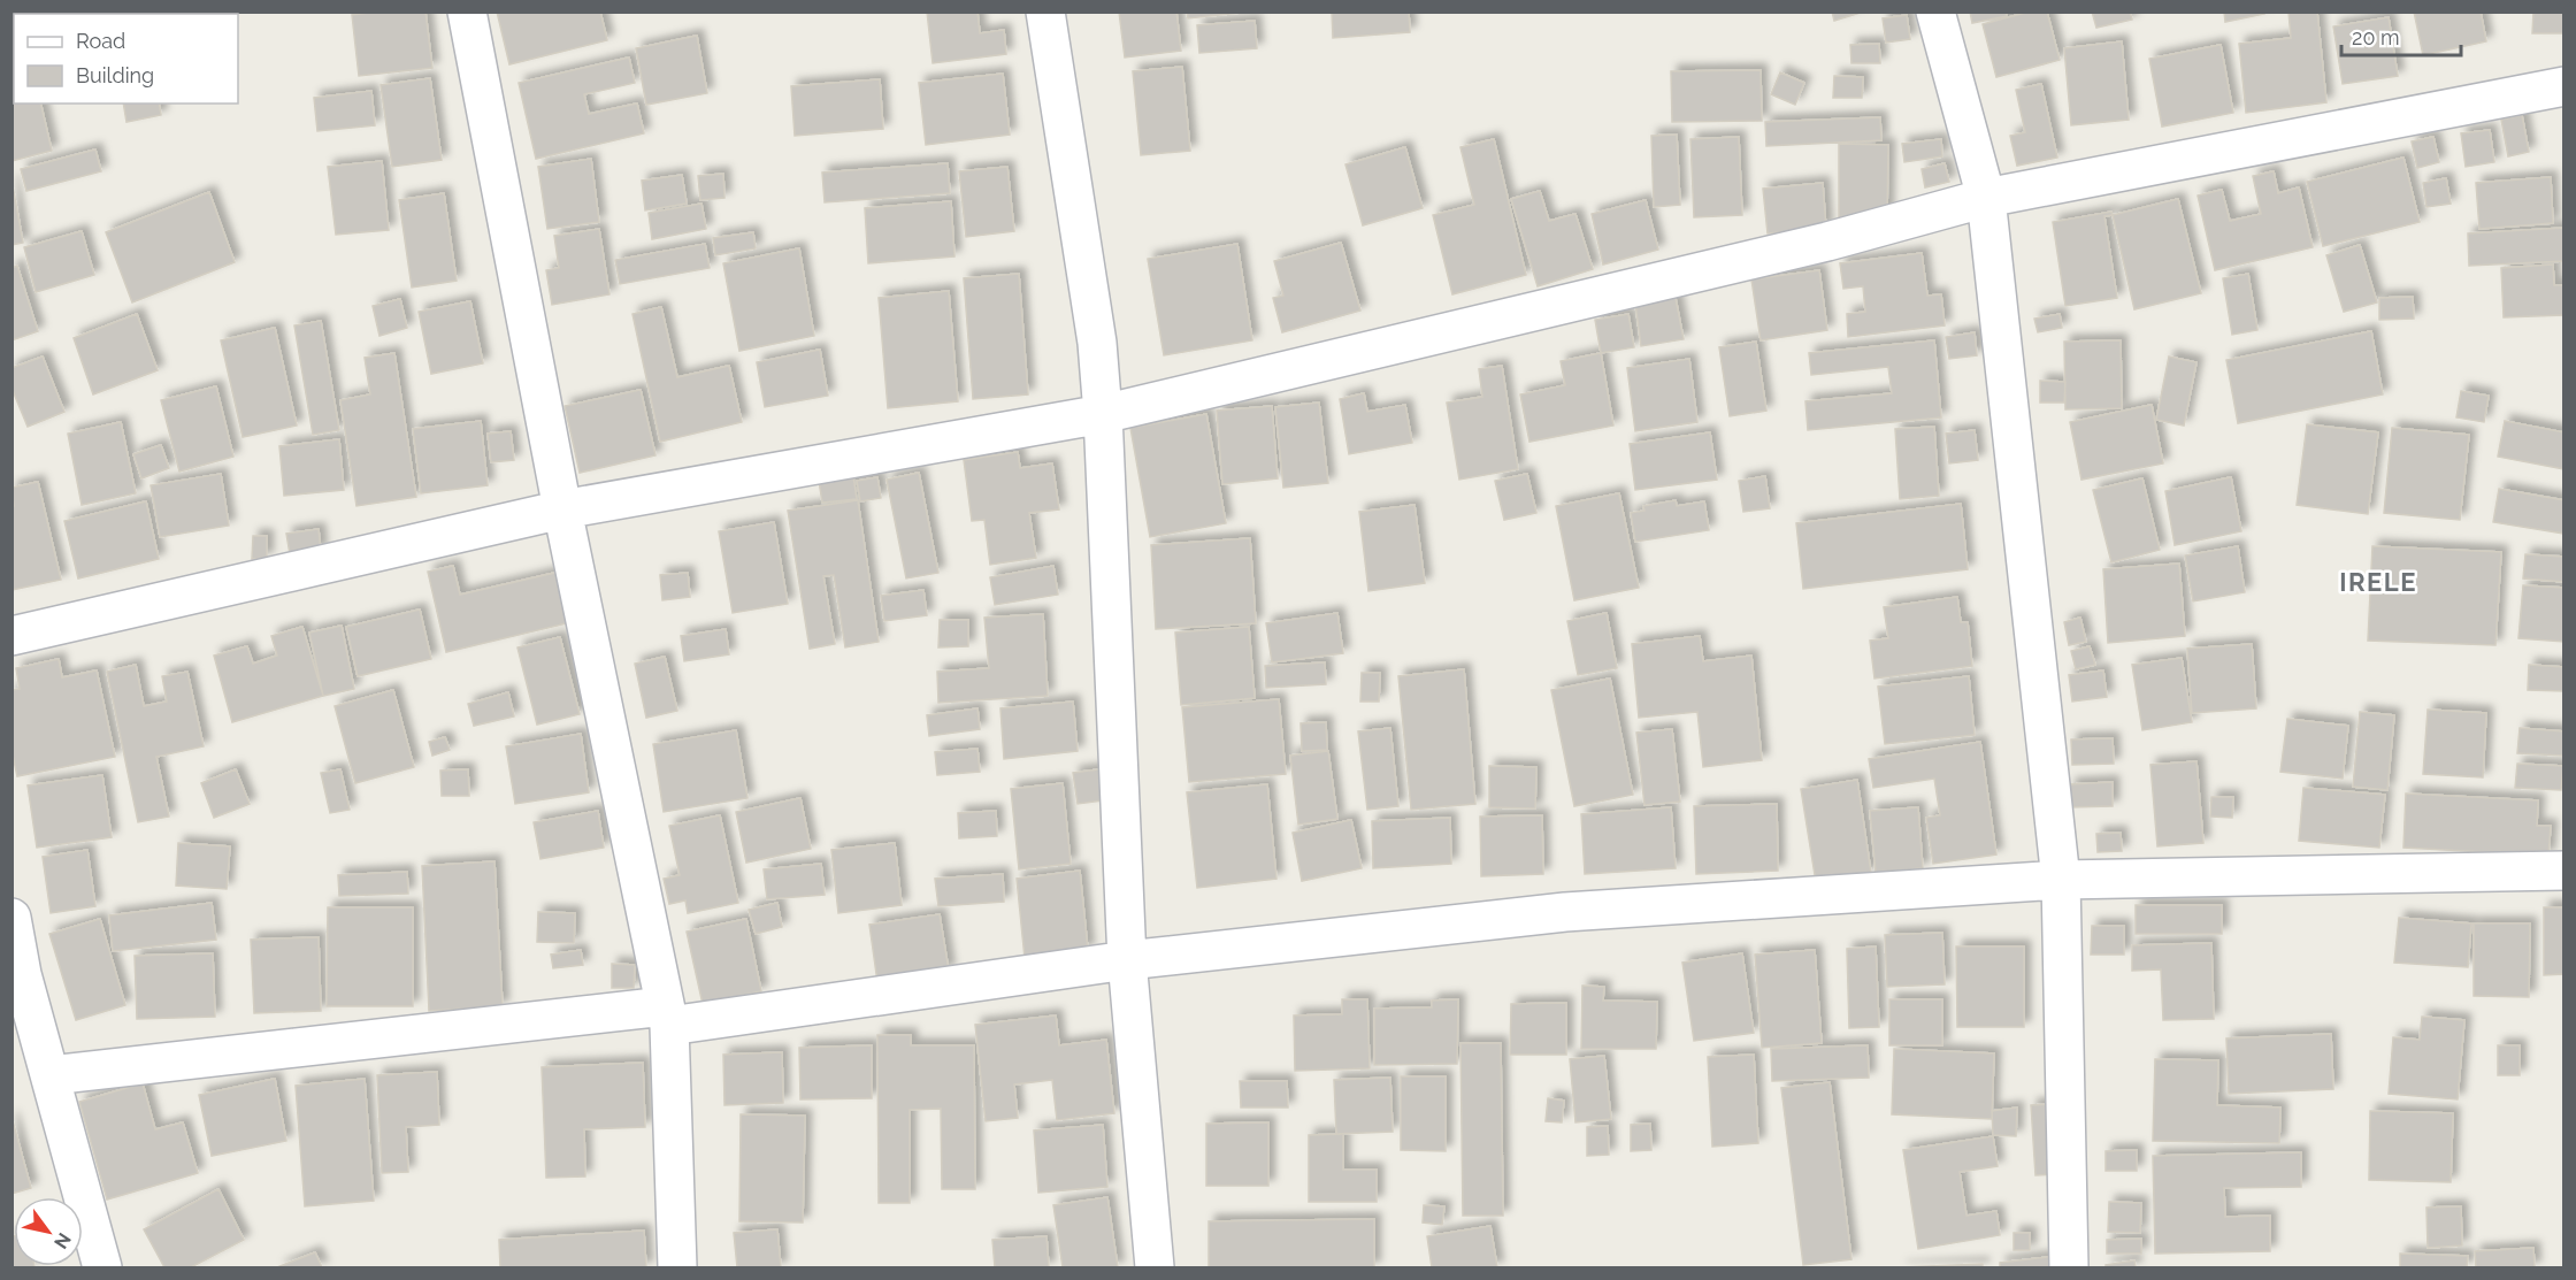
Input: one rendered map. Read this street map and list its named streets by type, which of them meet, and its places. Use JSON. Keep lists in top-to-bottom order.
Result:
{
  "districts": ["IRELE"],
  "legend": ["Road", "Building"],
  "scale_bar": "20 m",
  "north": "bottom right"
}
